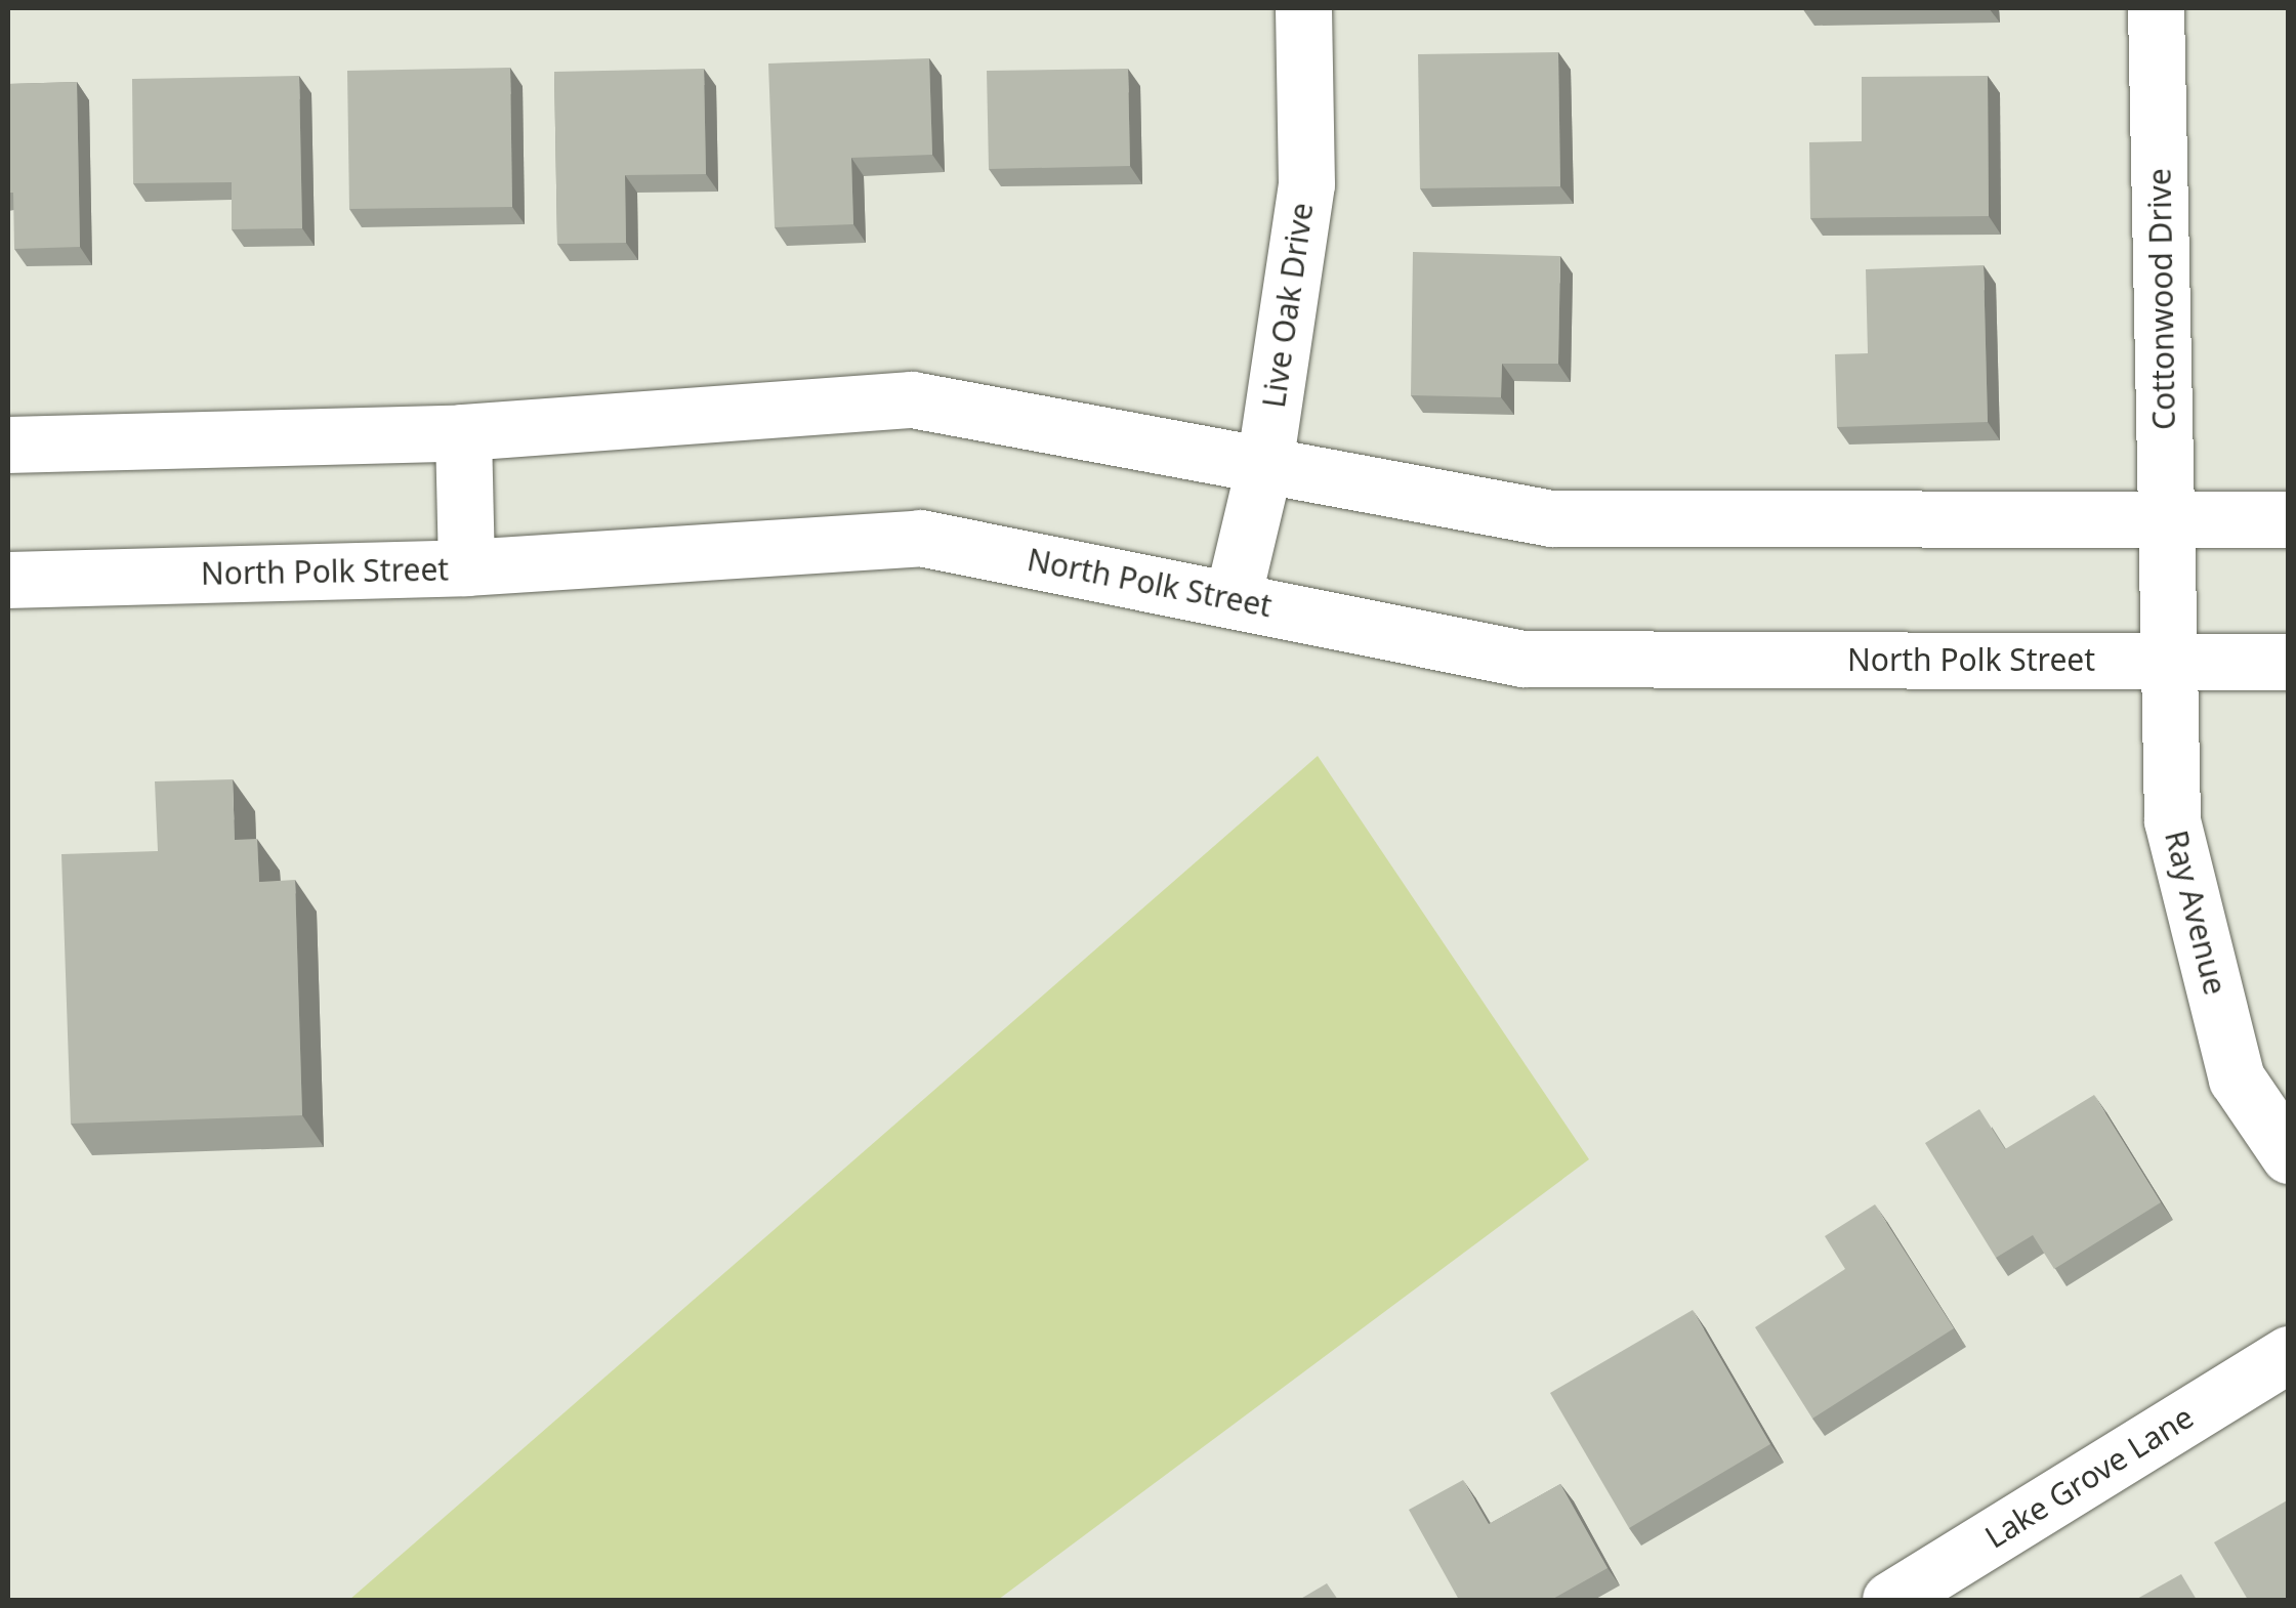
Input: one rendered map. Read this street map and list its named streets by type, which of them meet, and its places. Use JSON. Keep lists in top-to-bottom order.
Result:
{
  "streets": {
    "main road": [
      "Cottonwood Drive",
      "Live Oak Drive",
      "North Polk Street",
      "Ray Avenue",
      "Lake Grove Lane"
    ]
  },
  "crossings": [
    ["Cottonwood Drive", "Ray Avenue"],
    ["Live Oak Drive", "North Polk Street"],
    ["North Polk Street", "Ray Avenue"]
  ]
}
